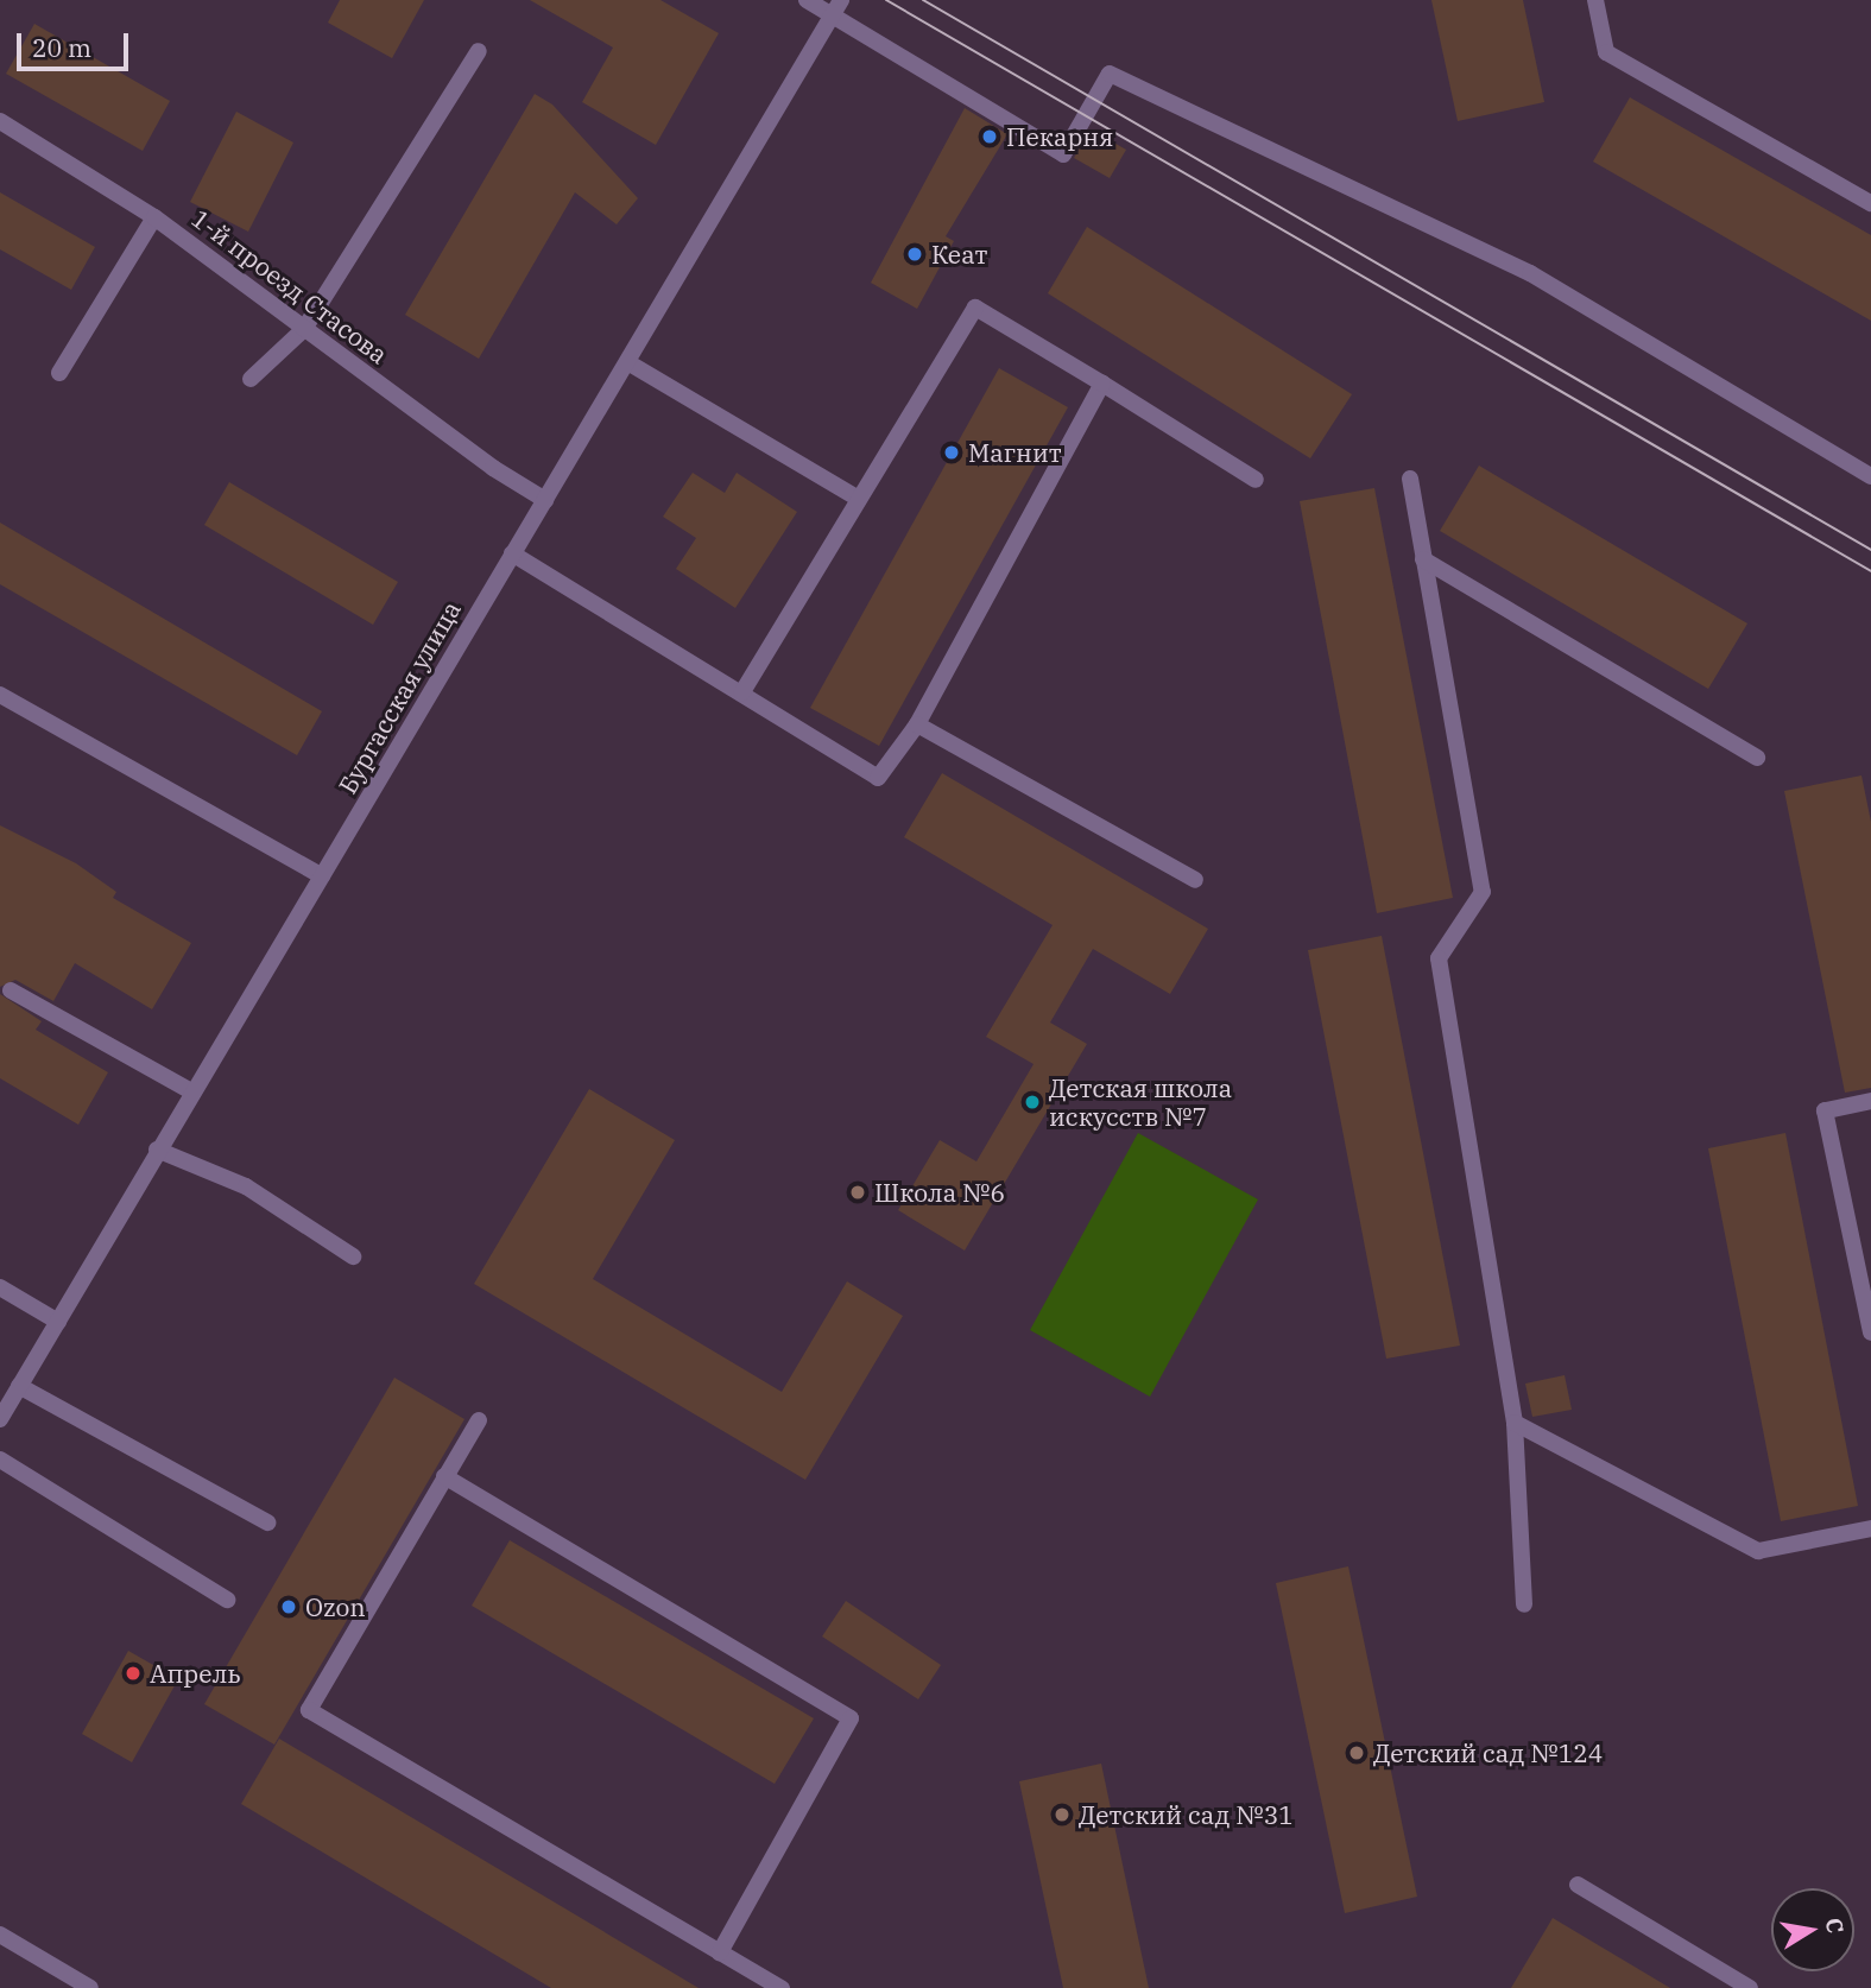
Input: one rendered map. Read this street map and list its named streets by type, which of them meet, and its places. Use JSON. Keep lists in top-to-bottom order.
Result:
{
  "streets": {
    "street": ["1-й проезд Стасова", "Бургасская улица"]
  },
  "crossings": [
    ["1-й проезд Стасова", "Бургасская улица"]
  ],
  "places": [
    "Пекарня",
    "Кеат",
    "Магнит",
    "Детская школа искусств №7",
    "Школа №6",
    "Ozon",
    "Апрель",
    "Детский сад №124",
    "Детский сад №31"
  ],
  "scale_bar": "20 m",
  "north": "right"
}
